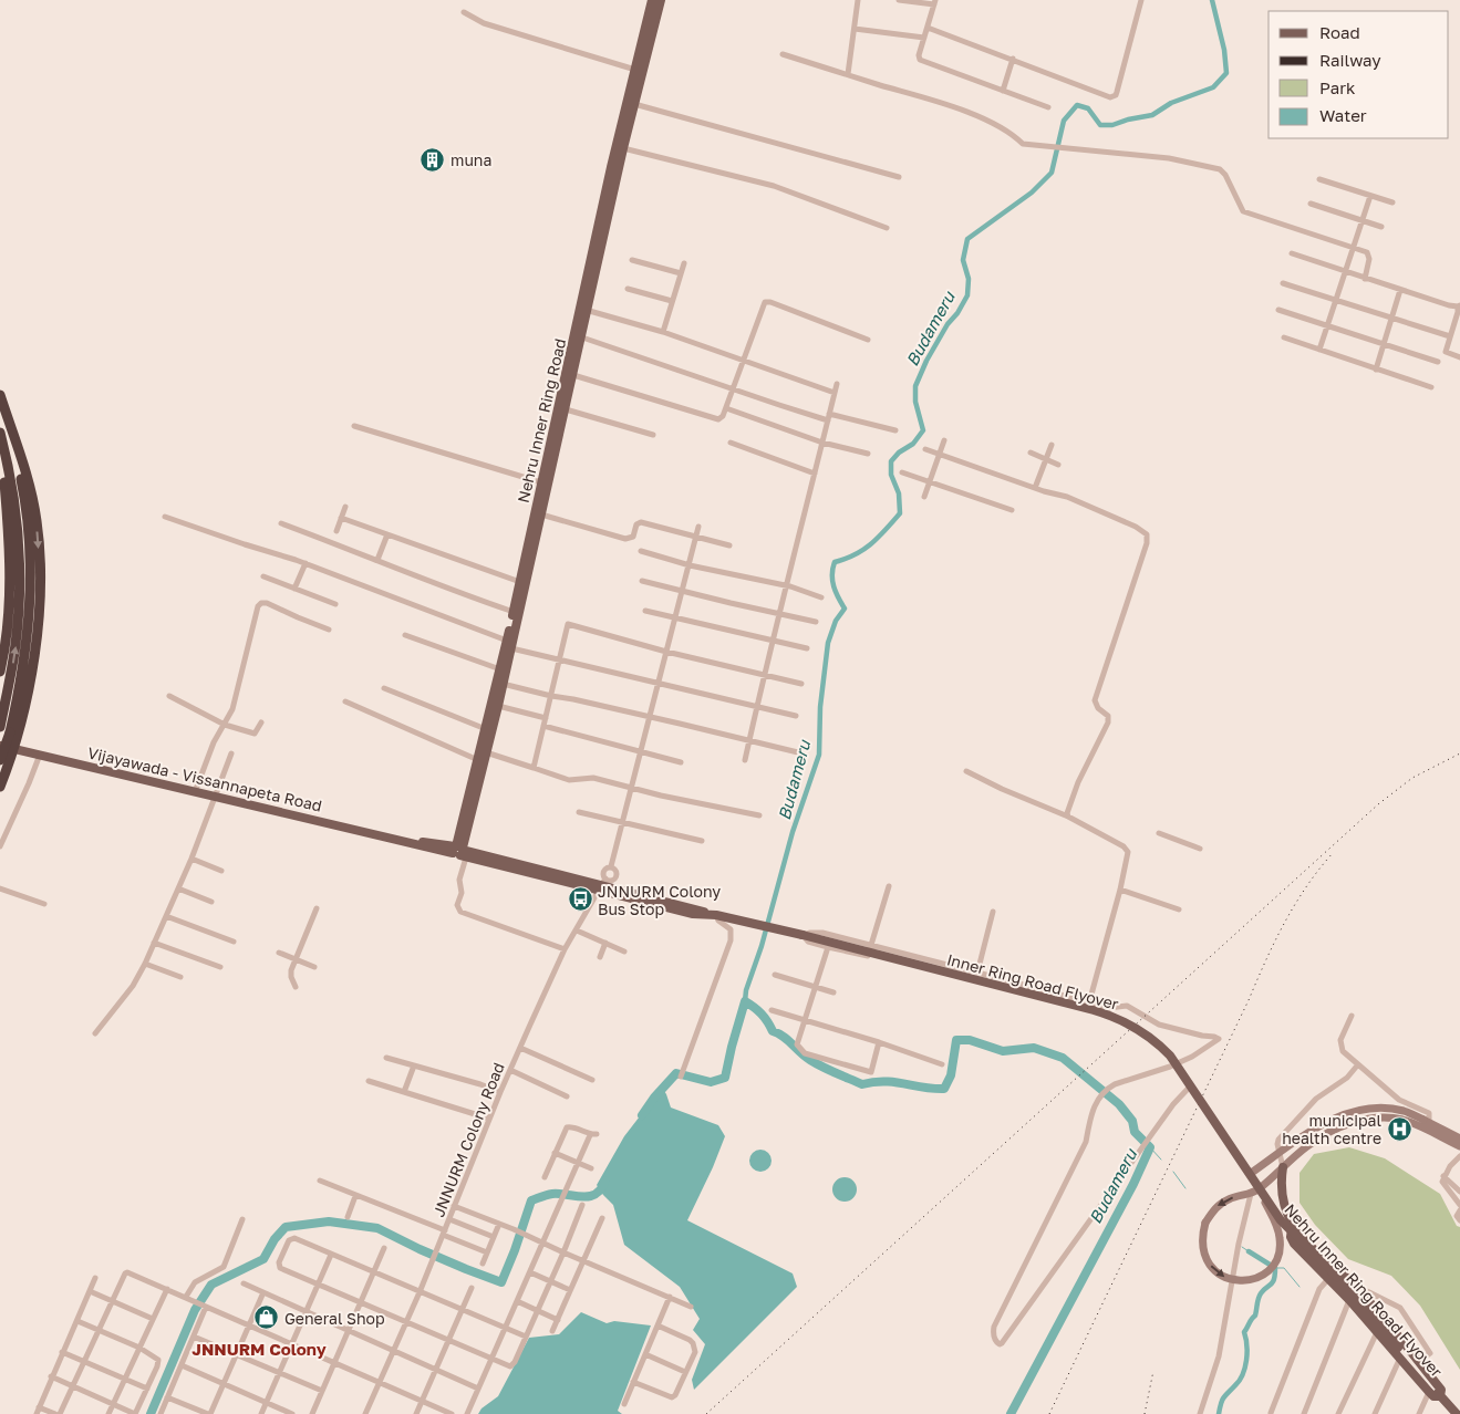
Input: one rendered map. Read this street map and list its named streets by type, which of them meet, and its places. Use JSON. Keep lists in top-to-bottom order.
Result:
{
  "streets": {
    "main road": [
      "Nehru Inner Ring Road",
      "Vijayawada - Vissannapeta Road",
      "Inner Ring Road Flyover",
      "Nehru Inner Ring Road Flyover"
    ],
    "street": ["JNNURM Colony Road"]
  },
  "crossings": [
    ["Nehru Inner Ring Road", "Vijayawada - Vissannapeta Road"],
    ["Inner Ring Road Flyover", "Nehru Inner Ring Road Flyover"]
  ],
  "districts": ["JNNURM Colony"],
  "water": ["Budameru"],
  "places": {
    "building": ["muna"],
    "bus stop": ["JNNURM Colony Bus Stop"],
    "hospital": ["municipal health centre"],
    "shop": ["General Shop"]
  },
  "legend": [
    "Road",
    "Railway",
    "Park",
    "Water"
  ]
}
